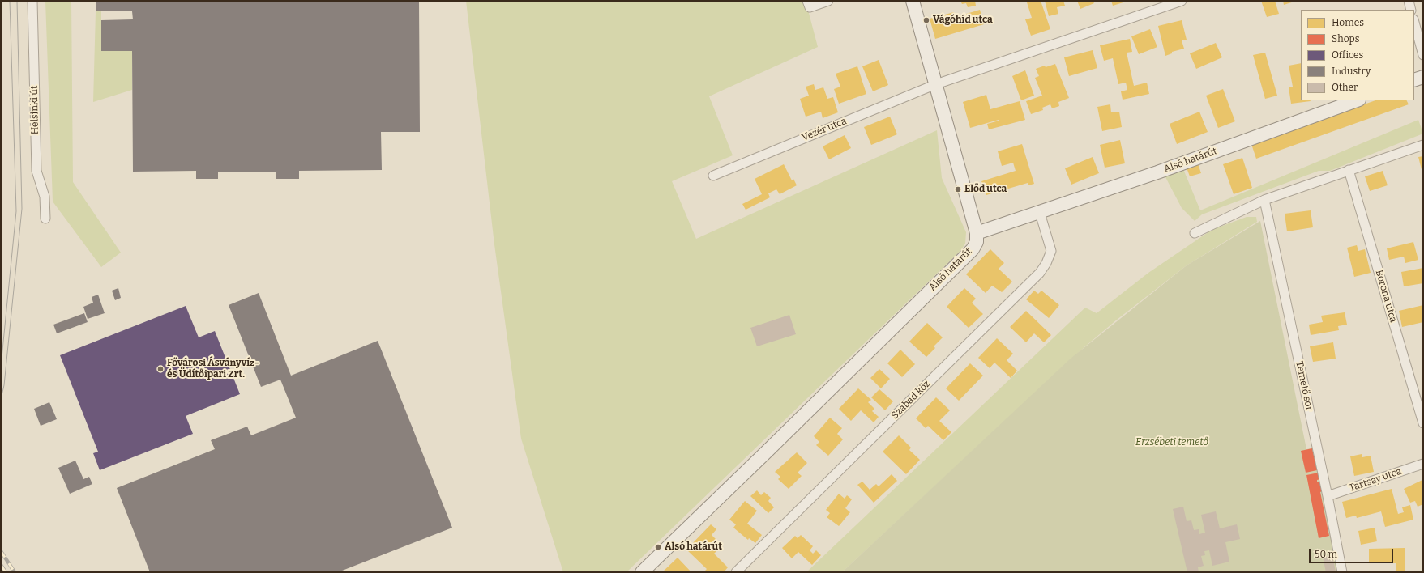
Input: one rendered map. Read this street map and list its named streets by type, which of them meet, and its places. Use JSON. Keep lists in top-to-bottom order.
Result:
{
  "streets": {
    "street": [
      "Helsinki út",
      "Vezér utca",
      "Alsó határút",
      "Borona utca",
      "Temető sor",
      "Szabad köz",
      "Tartsay utca"
    ]
  },
  "crossings": [
    ["Alsó határút", "Szabad köz"],
    ["Temető sor", "Tartsay utca"]
  ],
  "parks": ["Erzsébeti temető"],
  "places": [
    "Vágóhíd utca",
    "Előd utca",
    "Fővárosi Ásványvíz- és Üdítőipari Zrt.",
    "Alsó határút"
  ],
  "legend": [
    "Homes",
    "Shops",
    "Offices",
    "Industry",
    "Other"
  ],
  "scale_bar": "50 m"
}
